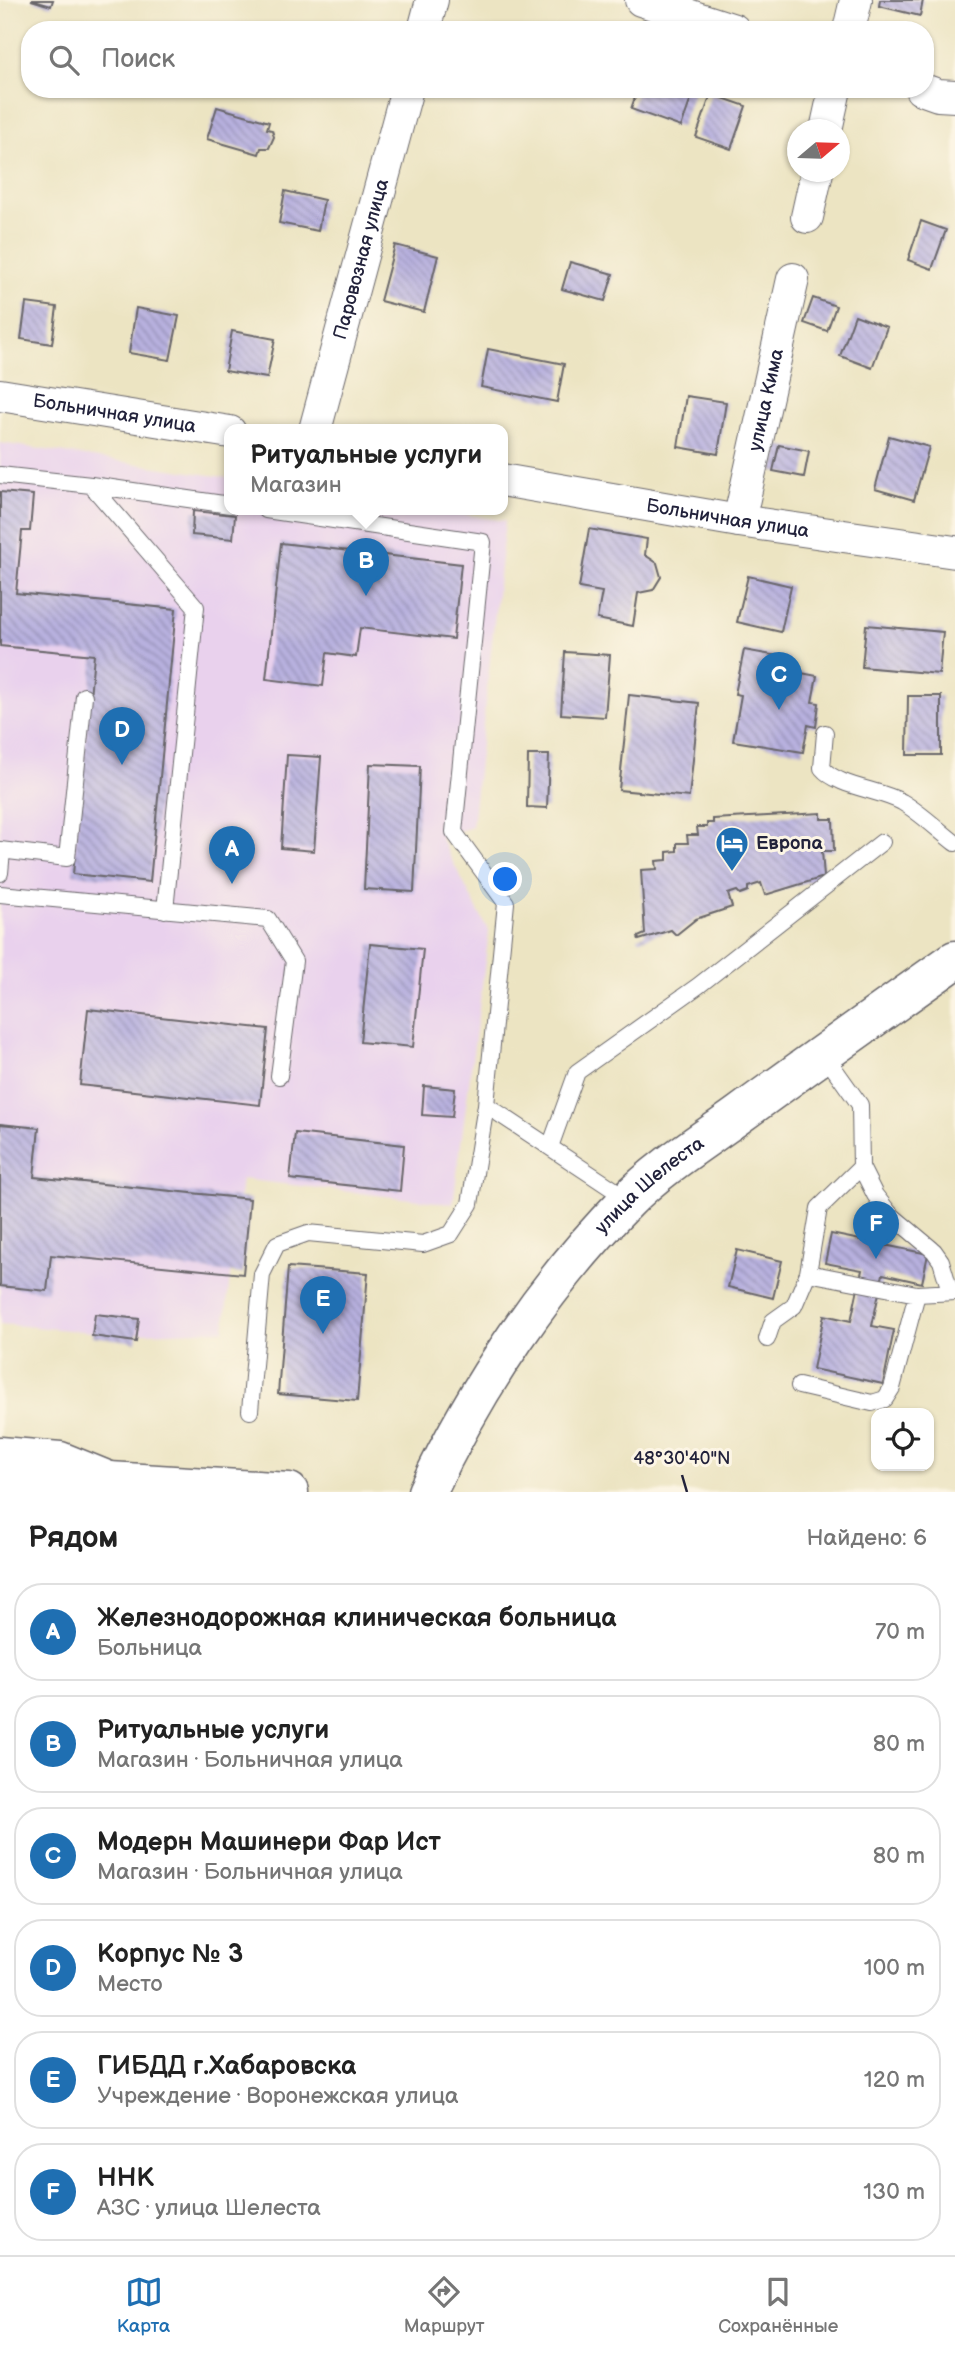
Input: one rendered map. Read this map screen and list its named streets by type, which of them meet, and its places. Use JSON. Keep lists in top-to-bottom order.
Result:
{
  "streets": {
    "main road": ["улица Шелеста"],
    "street": ["Паровозная улица", "улица Кима", "Больничная улица"]
  },
  "crossings": [
    ["улица Кима", "Больничная улица"]
  ],
  "places": {
    "hotel": ["Европа"]
  },
  "north": "right",
  "page": {
    "search": "Поиск",
    "popup": ["Ритуальные услуги", "Магазин"],
    "pins": [
      "B",
      "C",
      "D",
      "A",
      "F",
      "E"
    ],
    "heading": ["Рядом", "Найдено: 6"],
    "list": [
      {
        "mark": "A",
        "name": "Железнодорожная клиническая больница",
        "note": "Больница",
        "value": "70 m"
      },
      {
        "mark": "B",
        "name": "Ритуальные услуги",
        "note": "Магазин · Больничная улица",
        "value": "80 m"
      },
      {
        "mark": "C",
        "name": "Модерн Машинери Фар Ист",
        "note": "Магазин · Больничная улица",
        "value": "80 m"
      },
      {
        "mark": "D",
        "name": "Корпус № 3",
        "note": "Место",
        "value": "100 m"
      },
      {
        "mark": "E",
        "name": "ГИБДД г.Хабаровска",
        "note": "Учреждение · Воронежская улица",
        "value": "120 m"
      },
      {
        "mark": "F",
        "name": "ННК",
        "note": "АЗС · улица Шелеста",
        "value": "130 m"
      }
    ],
    "nav": ["Карта", "Маршрут", "Сохранённые"]
  },
  "coordinates": ["48°30'40\"N"]
}
